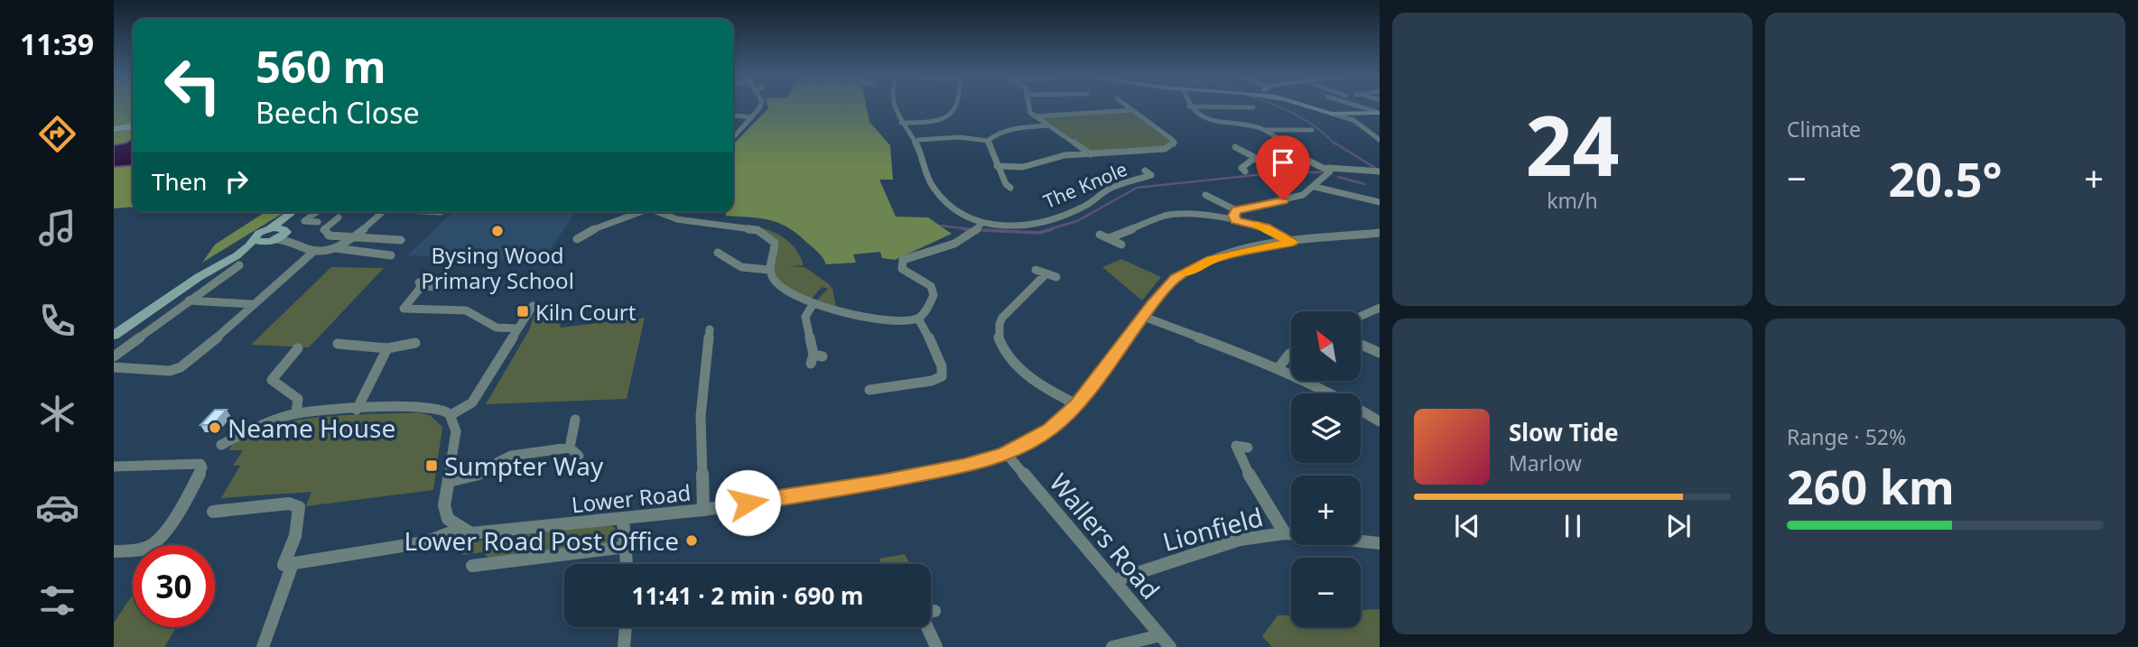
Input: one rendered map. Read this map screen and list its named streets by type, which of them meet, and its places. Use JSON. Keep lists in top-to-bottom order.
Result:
{
  "streets": {
    "street": [
      "The Knole",
      "Lower Road",
      "Lionfield",
      "Wallers Road"
    ]
  },
  "crossings": [
    ["Lower Road", "Wallers Road"],
    ["Lionfield", "Wallers Road"]
  ],
  "places": {
    "other": ["Bysing Wood Primary School", "Neame House", "Lower Road Post Office"],
    "transit": ["Kiln Court", "Sumpter Way"]
  },
  "north": "top left",
  "page": {
    "tabs": "11:39",
    "tile": [
      ["24", "km/h"],
      "Climate",
      ["Range · 52%", "260 km"]
    ],
    "turn": ["560 m", "Beech Close"],
    "then": "Then",
    "heat": ["−", "20.5°", "+"],
    "map_buttons": ["+", "−"],
    "song": ["Slow Tide", "Marlow"],
    "limit": "30",
    "trip": "11:41 · 2 min · 690 m"
  }
}
